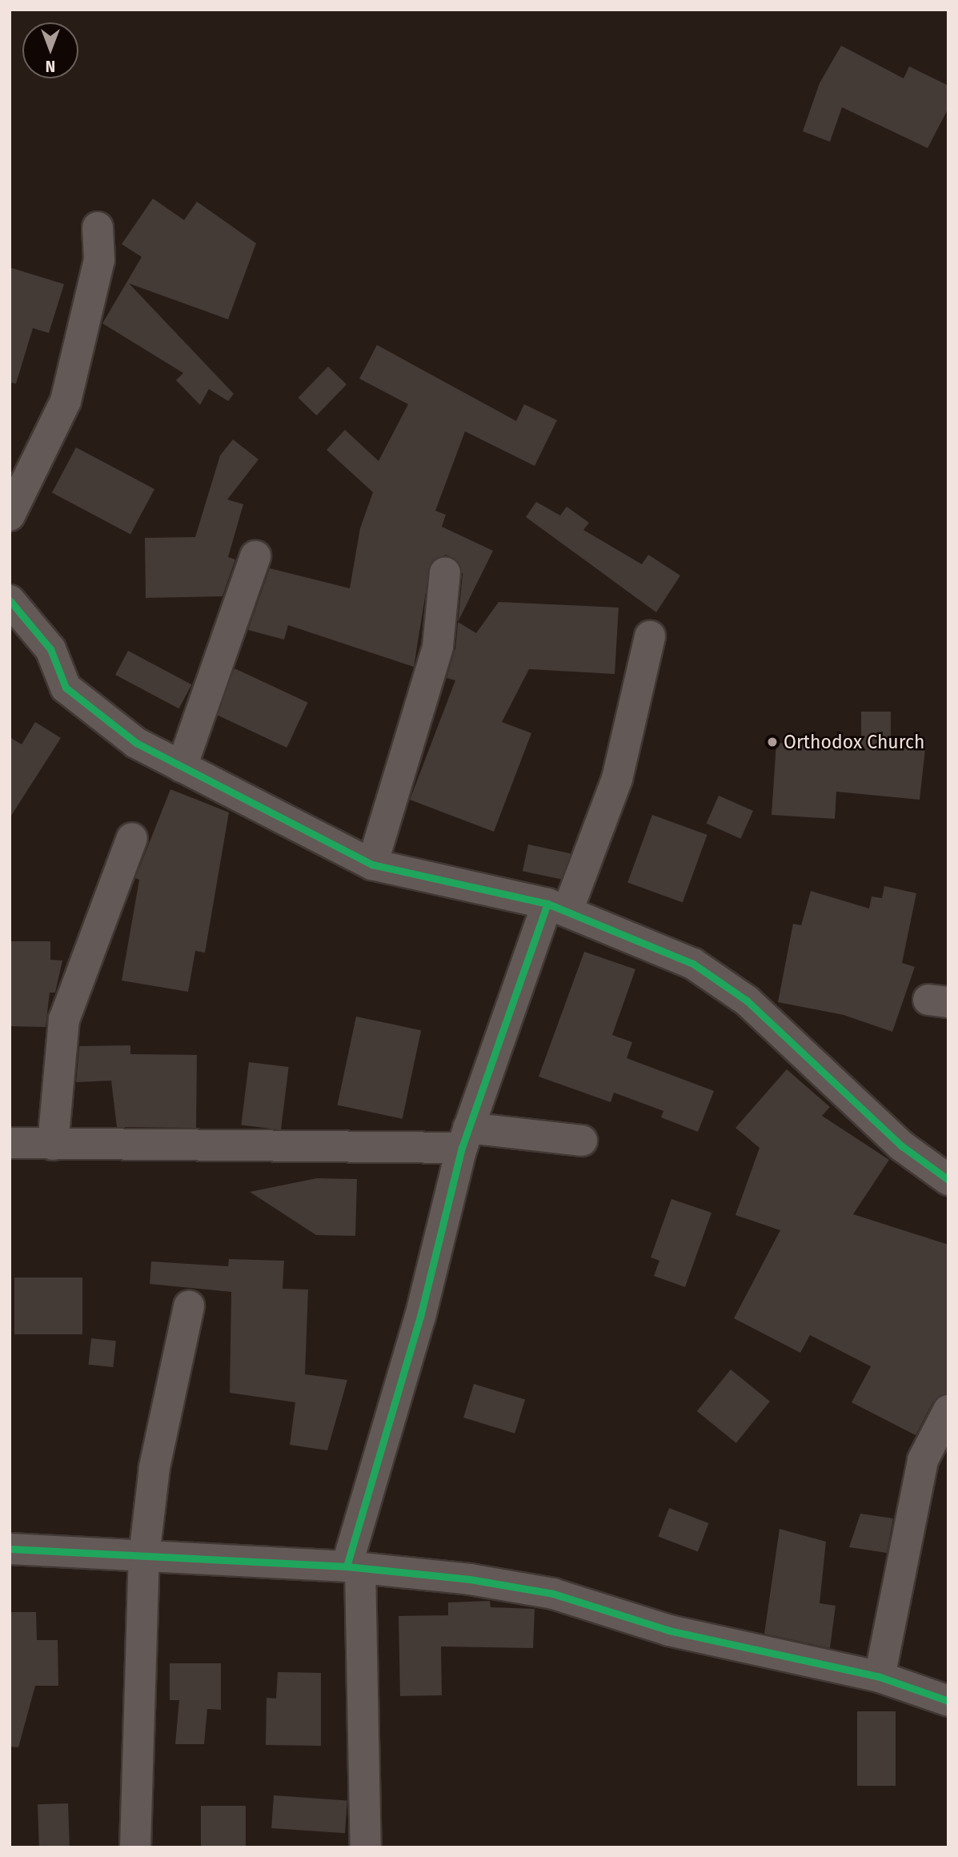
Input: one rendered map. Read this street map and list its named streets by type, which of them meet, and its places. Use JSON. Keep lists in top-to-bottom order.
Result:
{
  "places": ["Orthodox Church"],
  "north": "bottom"
}
